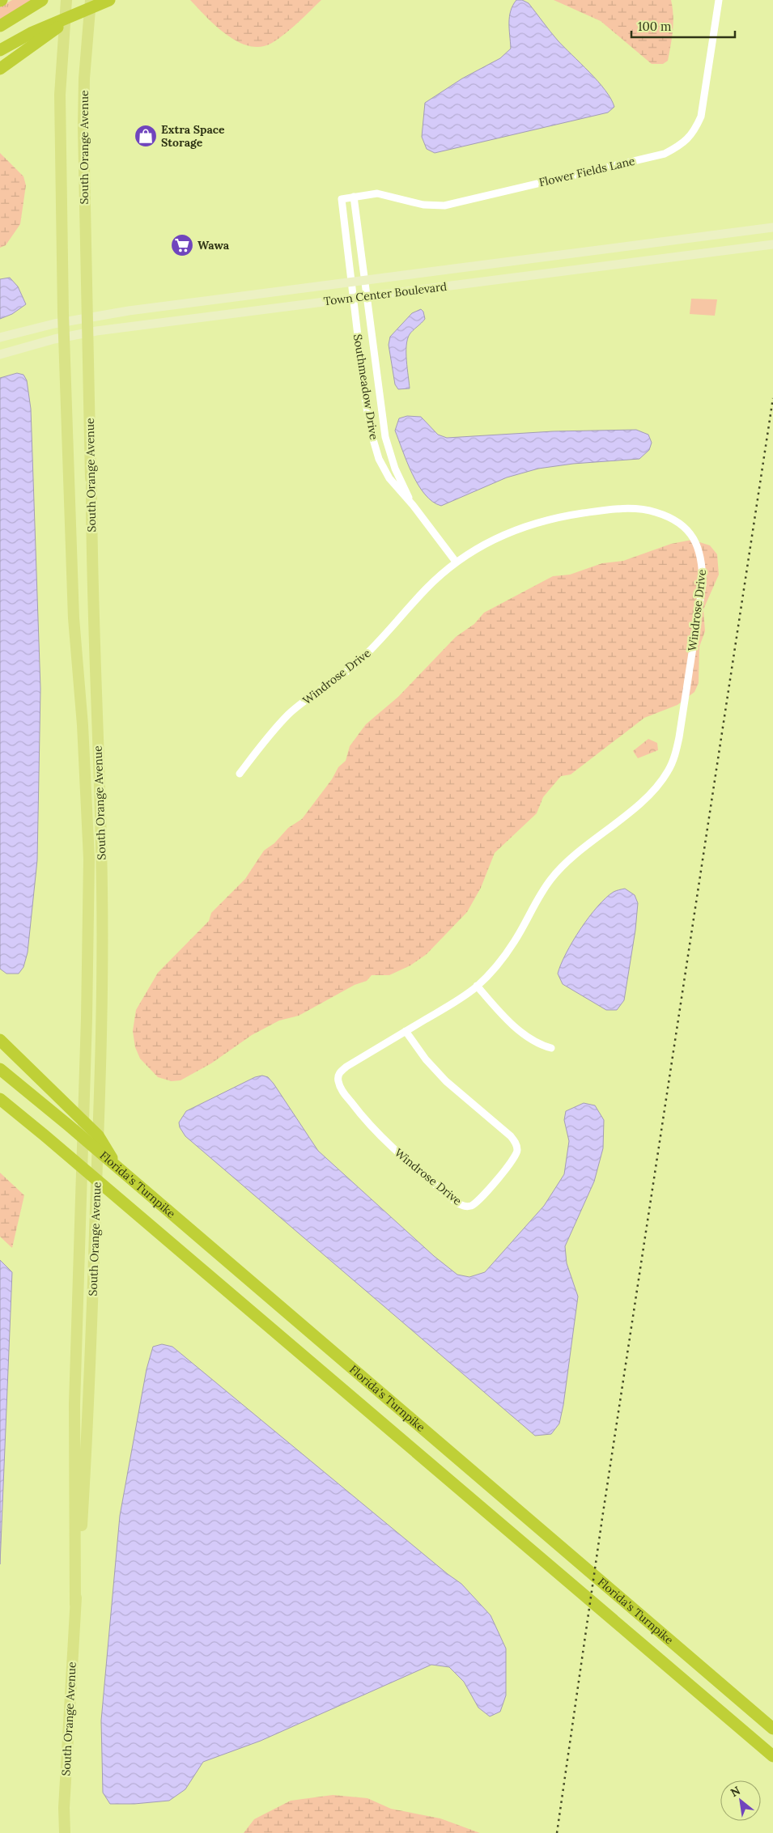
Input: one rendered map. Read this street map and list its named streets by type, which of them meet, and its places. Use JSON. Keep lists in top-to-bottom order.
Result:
{
  "streets": {
    "highway": ["Florida's Turnpike"],
    "main road": ["South Orange Avenue", "Town Center Boulevard"],
    "street": ["Flower Fields Lane", "Southmeadow Drive", "Windrose Drive"]
  },
  "crossings": [
    ["South Orange Avenue", "Town Center Boulevard"],
    ["Flower Fields Lane", "Southmeadow Drive"],
    ["Town Center Boulevard", "Southmeadow Drive"],
    ["Southmeadow Drive", "Windrose Drive"]
  ],
  "places": {
    "shop": ["Extra Space Storage"],
    "supermarket": ["Wawa"]
  },
  "scale_bar": "100 m",
  "north": "top left"
}
